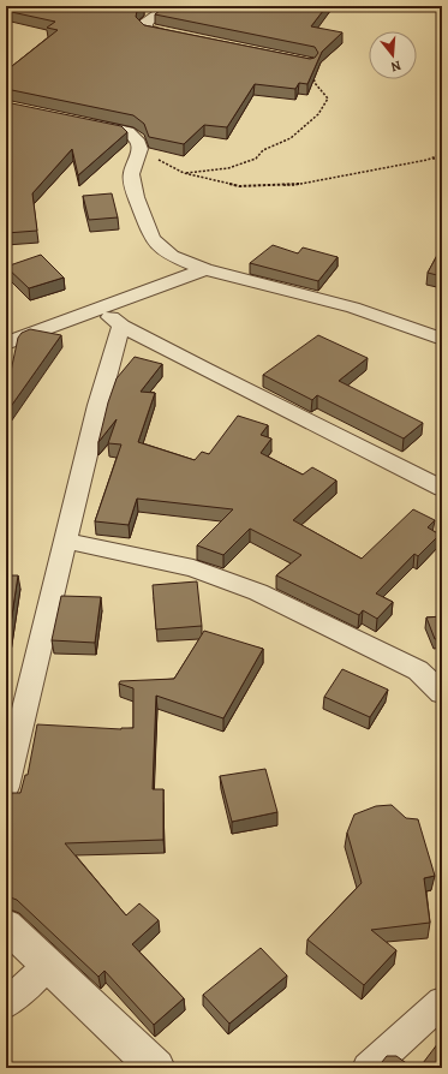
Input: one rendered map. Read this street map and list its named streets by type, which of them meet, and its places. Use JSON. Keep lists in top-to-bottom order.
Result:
{
  "north": "bottom"
}
